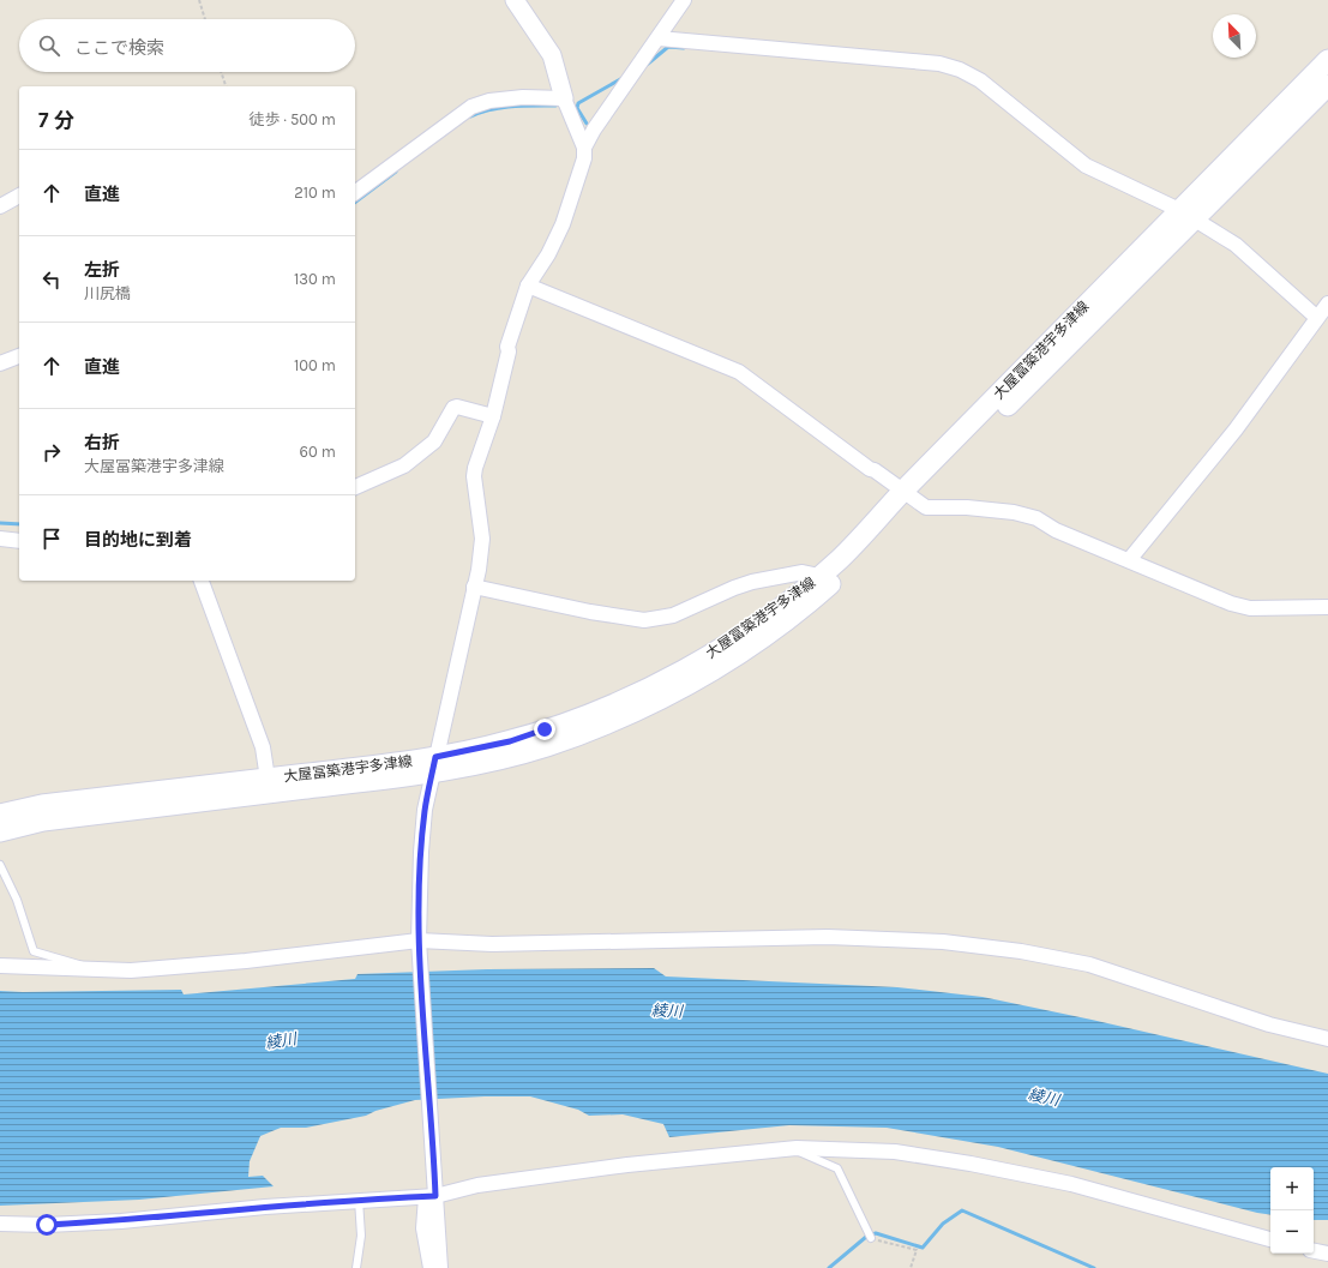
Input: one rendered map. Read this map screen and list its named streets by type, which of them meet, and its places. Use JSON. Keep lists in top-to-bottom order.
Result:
{
  "streets": {
    "main road": ["大屋冨築港宇多津線"]
  },
  "water": ["綾川"],
  "north": "top left",
  "page": {
    "search": "ここで検索",
    "heading": ["7 分", "徒歩 · 500 m"],
    "list": [
      ["直進", "210 m"],
      ["左折", "川尻橋", "130 m"],
      ["直進", "100 m"],
      ["右折", "大屋冨築港宇多津線", "60 m"],
      "目的地に到着"
    ],
    "map_buttons": ["+", "−"]
  }
}
